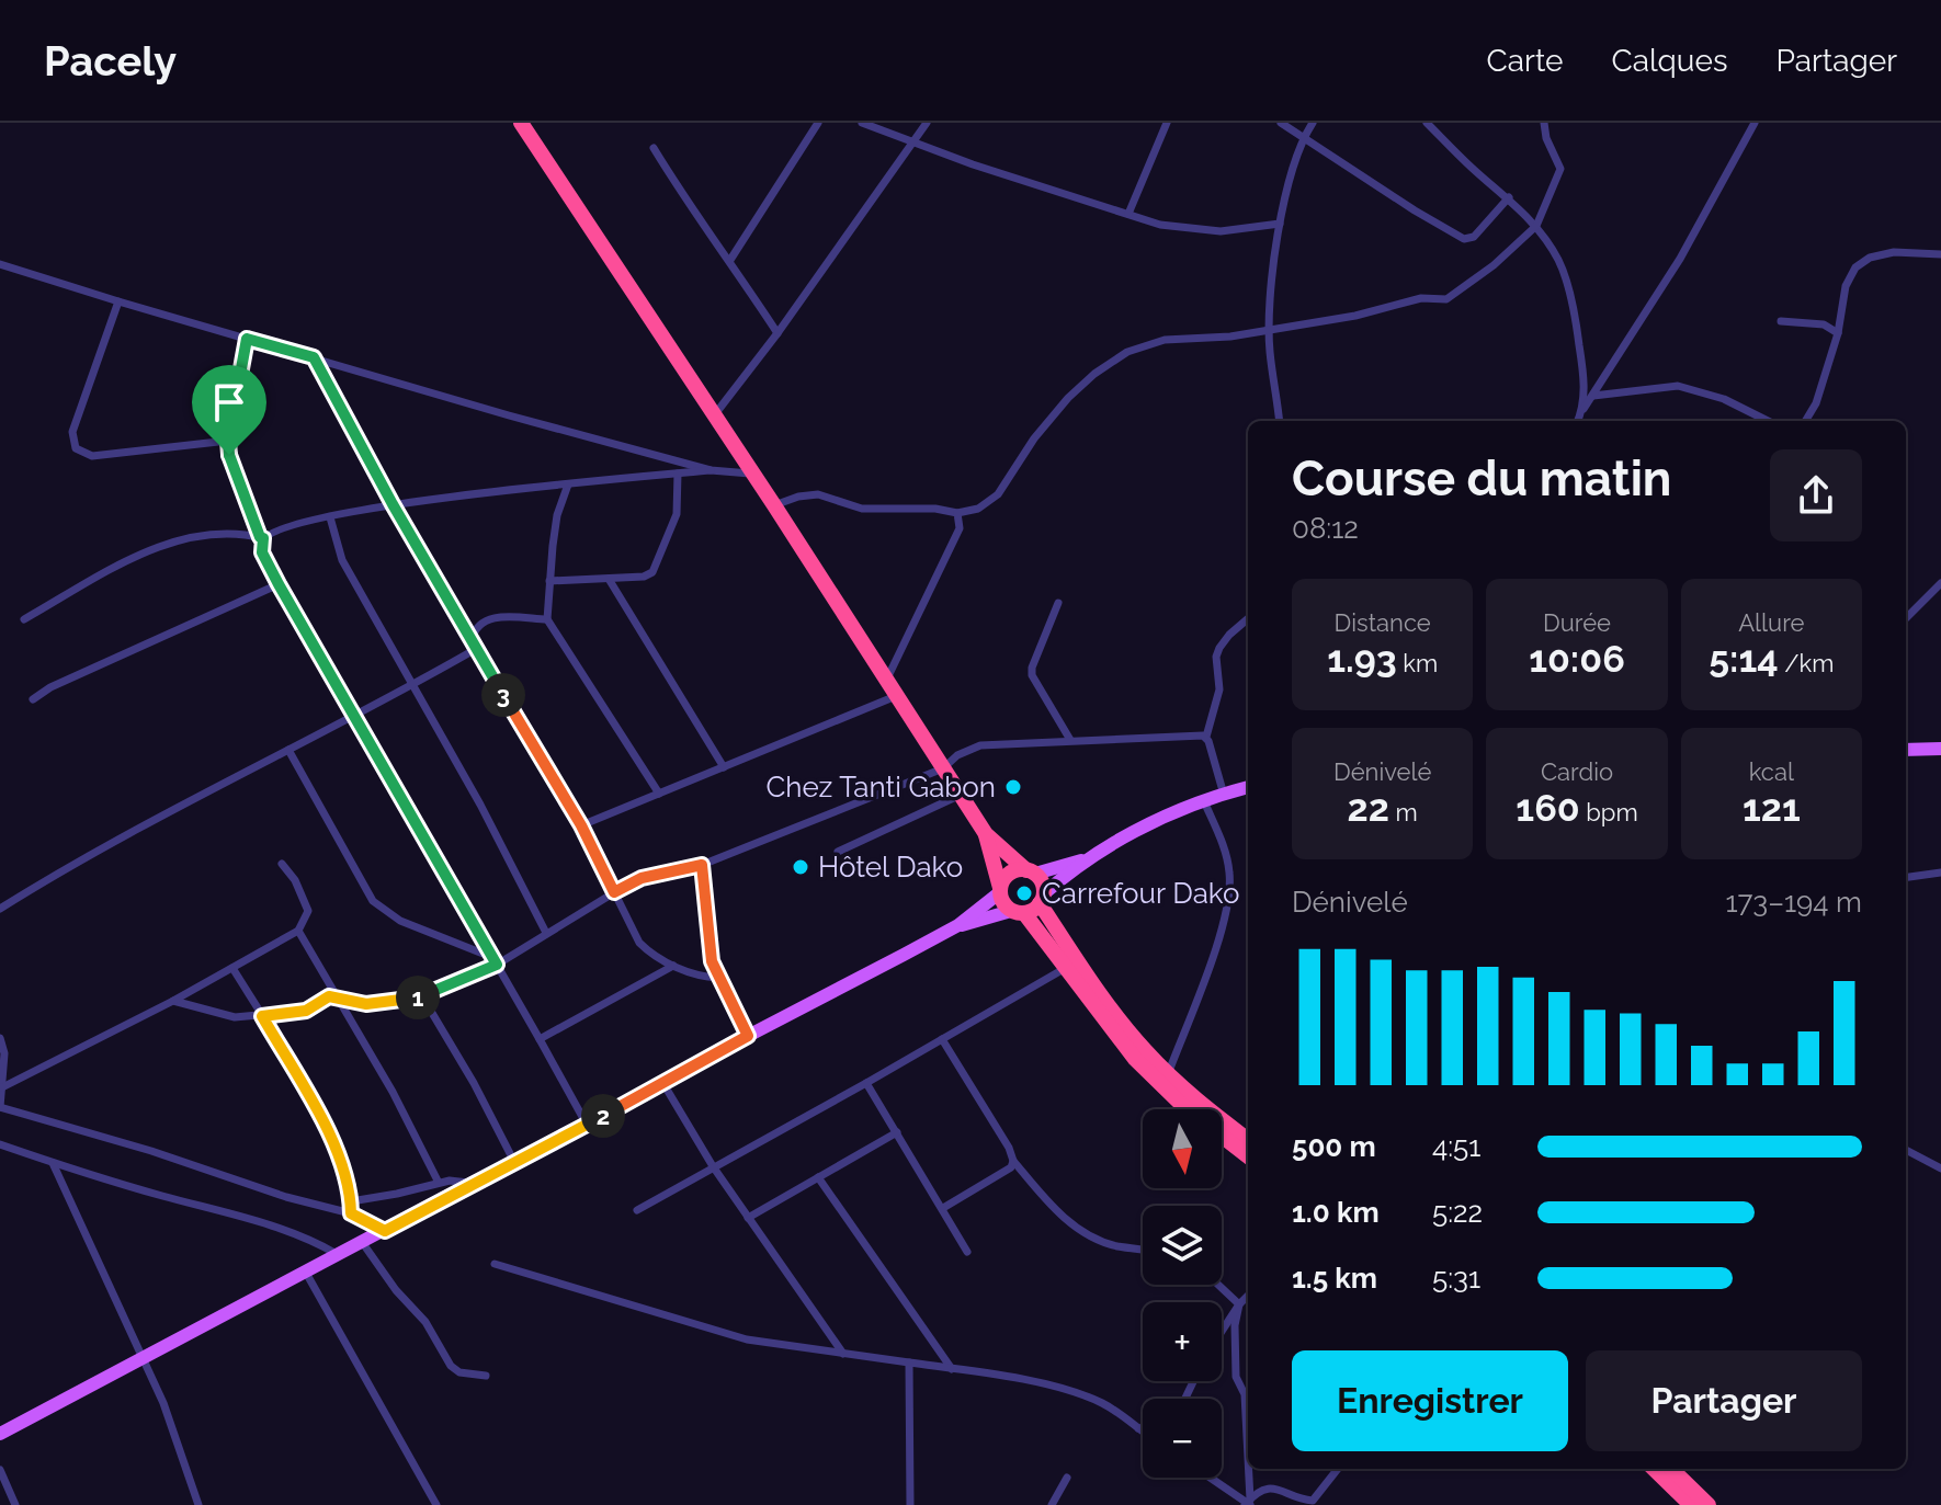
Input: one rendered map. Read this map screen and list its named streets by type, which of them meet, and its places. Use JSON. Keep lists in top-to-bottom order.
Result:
{
  "places": ["Chez Tanti Gabon", "Hôtel Dako", "Carrefour Dako"],
  "north": "bottom",
  "page": {
    "header": "Pacely",
    "nav": ["Carte", "Calques", "Partager"],
    "heading": ["Course du matin", "08:12"],
    "stats": [
      ["Distance", "1.93 km"],
      ["Durée", "10:06"],
      ["Allure", "5:14 /km"],
      ["Dénivelé", "22 m"],
      ["Cardio", "160 bpm"],
      ["kcal", "121"]
    ],
    "pins": ["3", "1", "2"],
    "chart": ["Dénivelé", "173–194 m"],
    "map_buttons": ["+", "−"],
    "list": [
      {
        "name": "500 m",
        "note": "4:51"
      },
      {
        "name": "1.0 km",
        "note": "5:22"
      },
      {
        "name": "1.5 km",
        "note": "5:31"
      }
    ],
    "buttons": ["Enregistrer", "Partager"]
  }
}
